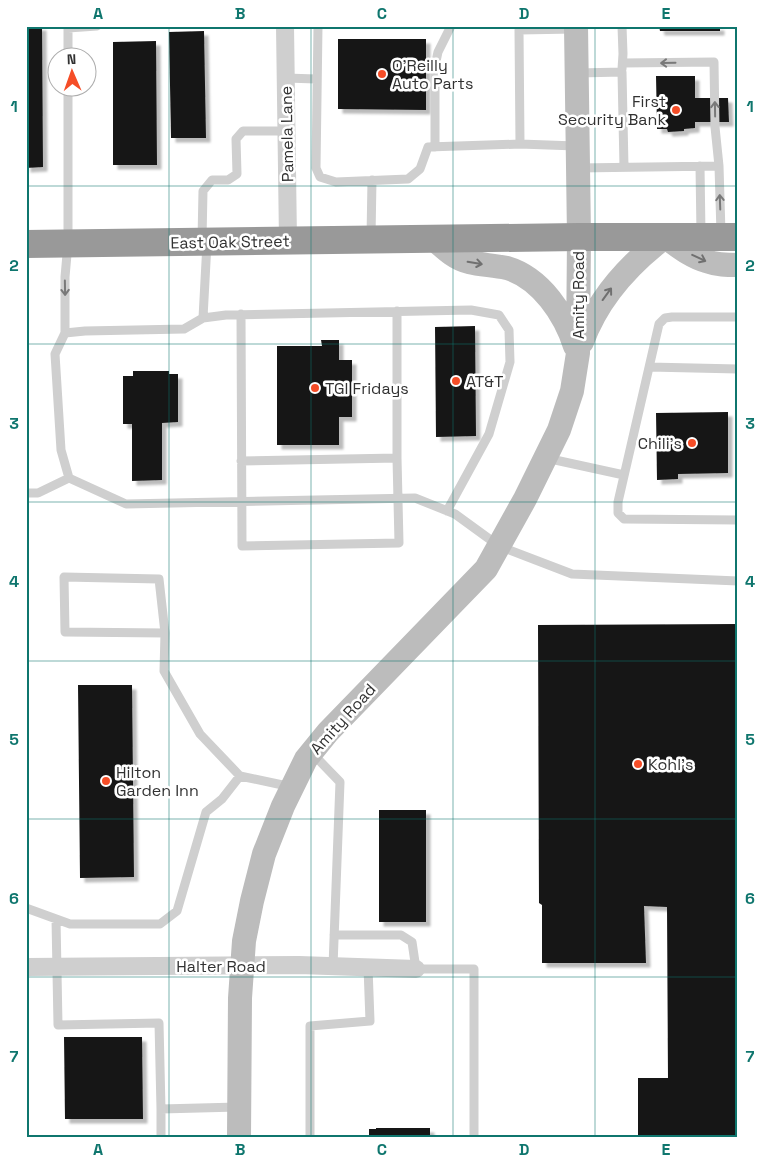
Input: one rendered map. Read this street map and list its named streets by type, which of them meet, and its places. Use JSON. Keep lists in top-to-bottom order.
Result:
{
  "streets": {
    "highway": ["East Oak Street"],
    "street": ["Pamela Lane", "Amity Road", "Halter Road"]
  },
  "crossings": [
    ["Pamela Lane", "East Oak Street"],
    ["East Oak Street", "Amity Road"],
    ["Amity Road", "Halter Road"]
  ],
  "places": [
    "O'Reilly Auto Parts",
    "First Security Bank",
    "AT&T",
    "TGI Fridays",
    "Chili's",
    "Kohl's",
    "Hilton Garden Inn"
  ],
  "north": "top",
  "grid": {
    "columns": [
      "A",
      "B",
      "C",
      "D",
      "E"
    ],
    "rows": [
      "1",
      "2",
      "3",
      "4",
      "5",
      "6",
      "7"
    ]
  }
}
